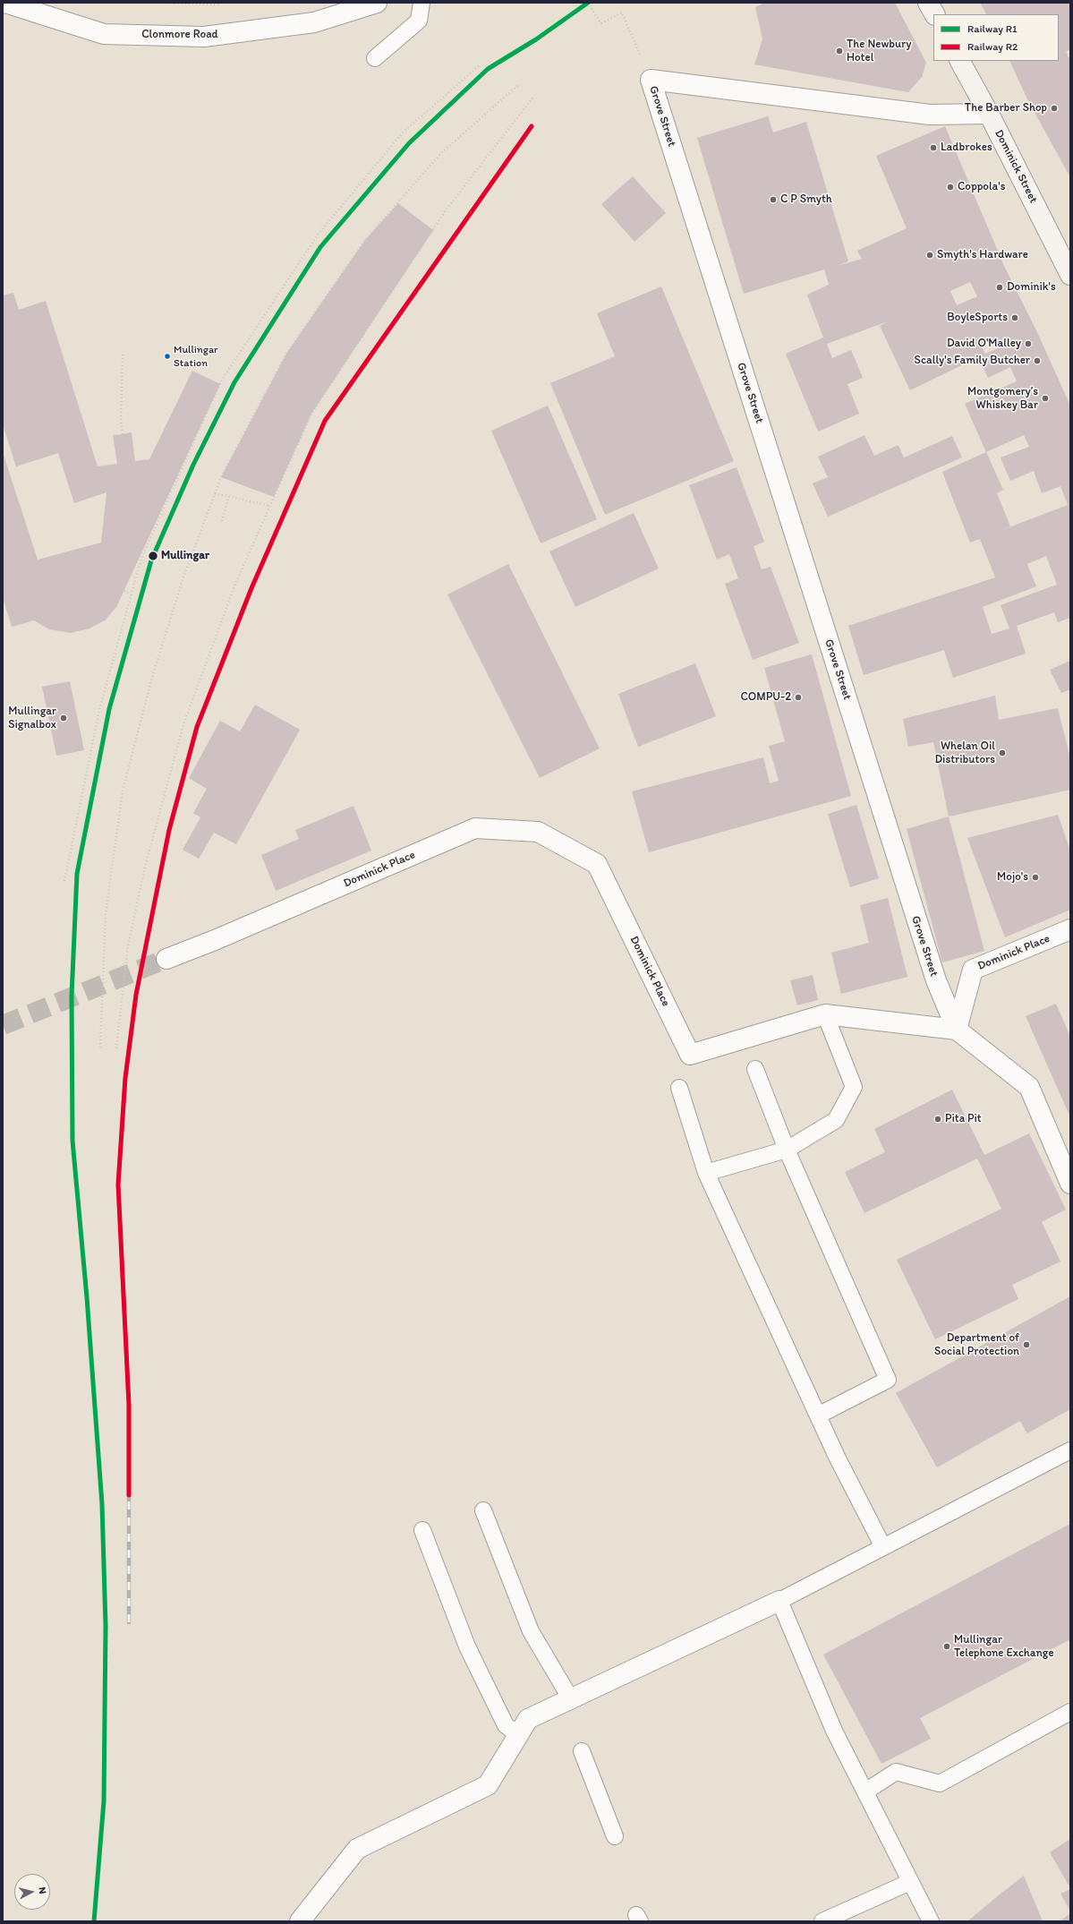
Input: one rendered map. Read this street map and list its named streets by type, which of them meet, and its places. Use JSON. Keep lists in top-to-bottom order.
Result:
{
  "streets": {
    "main road": ["Dominick Street"],
    "street": ["Clonmore Road", "Grove Street", "Dominick Place"]
  },
  "crossings": [
    ["Grove Street", "Dominick Street"],
    ["Grove Street", "Dominick Place"]
  ],
  "places": [
    "The Newbury Hotel",
    "The Barber Shop",
    "Ladbrokes",
    "Coppola's",
    "C P Smyth",
    "Smyth's Hardware",
    "Dominik's",
    "BoyleSports",
    "David O'Malley",
    "Mullingar Station",
    "Scally's Family Butcher",
    "Montgomery’s Whiskey Bar",
    "Mullingar",
    "COMPU-2",
    "Mullingar Signalbox",
    "Whelan Oil Distributors",
    "Mojo's",
    "Pita Pit",
    "Department of Social Protection",
    "Mullingar Telephone Exchange"
  ],
  "lines": ["rail line R1", "rail line R2"],
  "legend": ["Railway R1", "Railway R2"],
  "north": "right"
}
